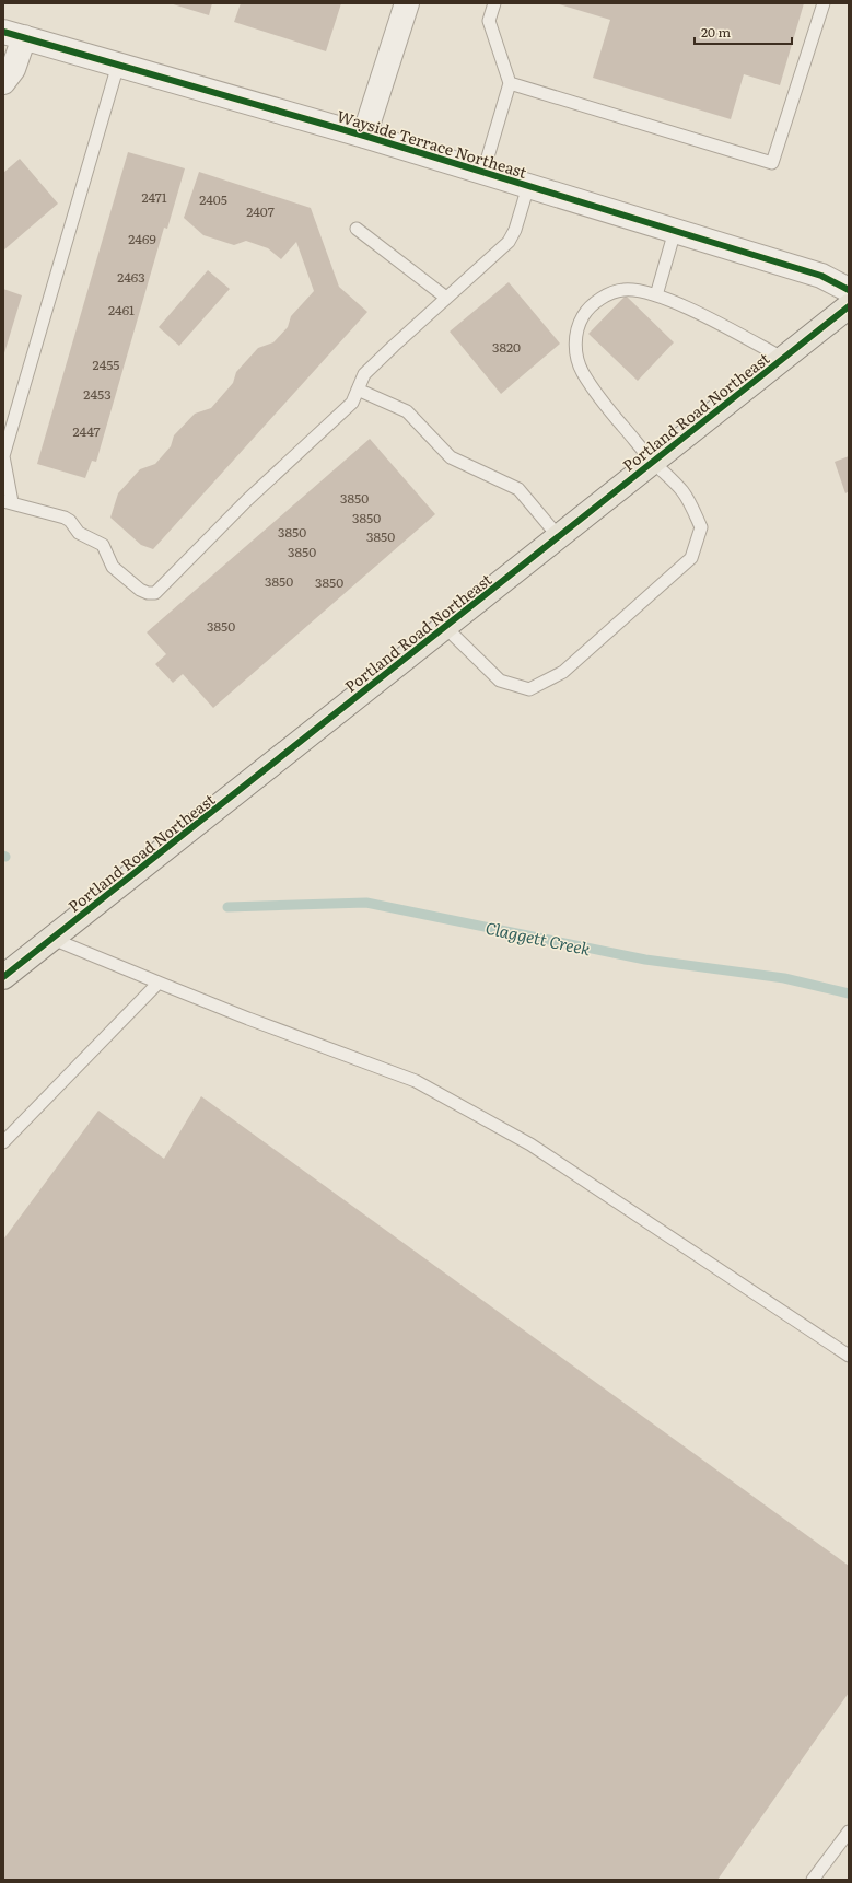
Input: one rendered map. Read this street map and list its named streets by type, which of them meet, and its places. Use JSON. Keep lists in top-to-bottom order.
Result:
{
  "streets": {
    "main road": ["Portland Road Northeast"],
    "street": ["Wayside Terrace Northeast"]
  },
  "water": ["Claggett Creek"],
  "house_numbers": [
    "2471",
    "2405",
    "2407",
    "2469",
    "2463",
    "2461",
    "3820",
    "2455",
    "2453",
    "2447",
    "3850",
    "3850",
    "3850",
    "3850",
    "3850",
    "3850",
    "3850",
    "3850"
  ],
  "scale_bar": "20 m"
}
